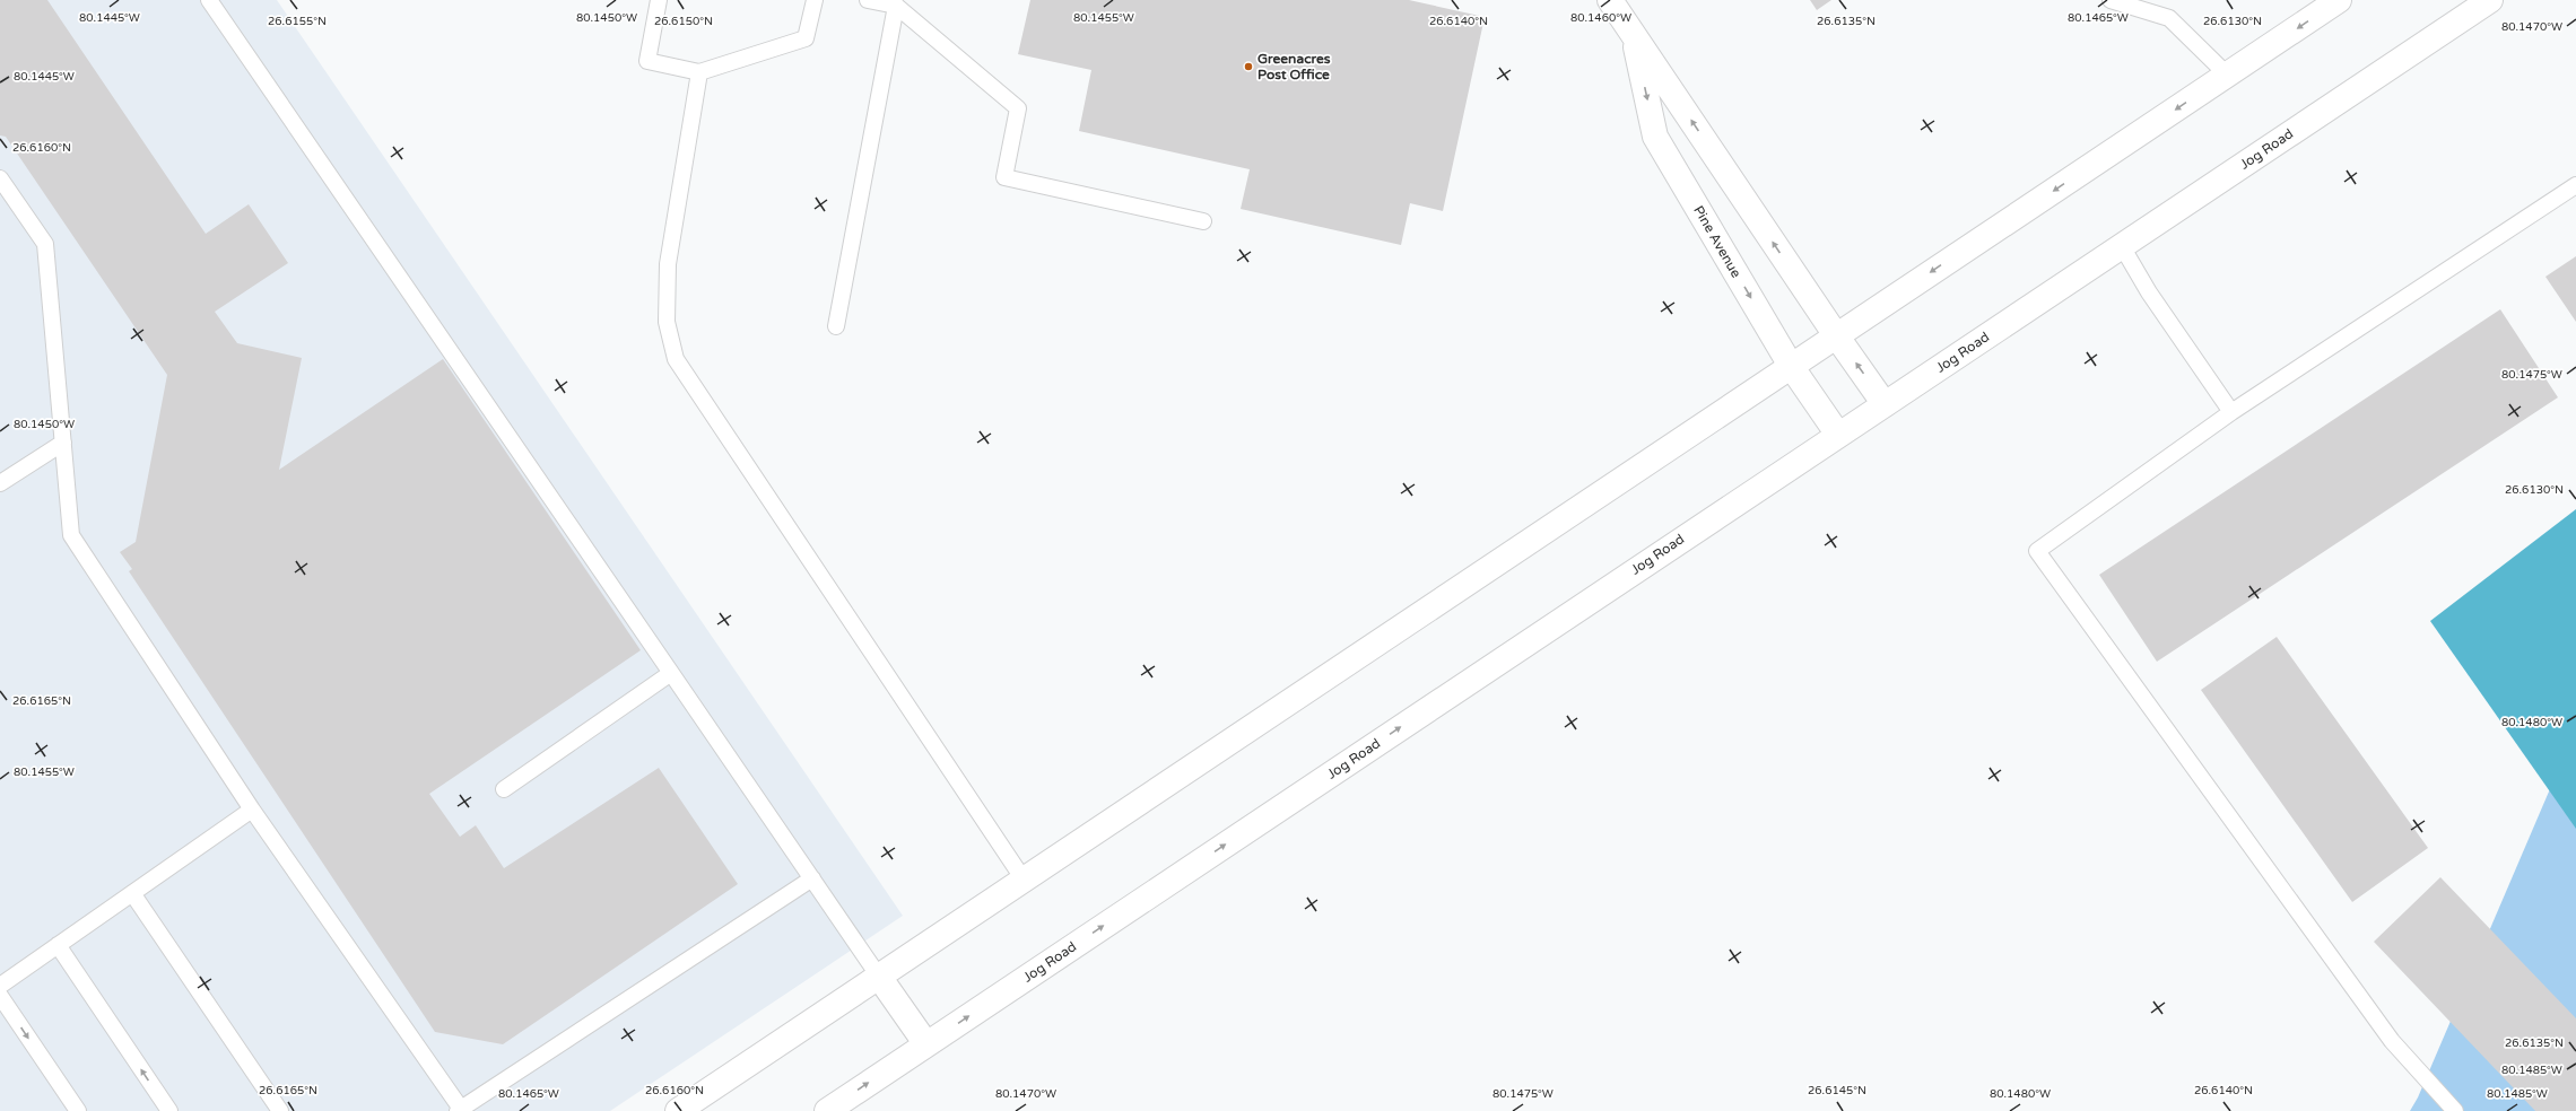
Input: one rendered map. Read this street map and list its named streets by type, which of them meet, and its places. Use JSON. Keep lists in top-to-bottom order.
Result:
{
  "streets": {
    "main road": ["Jog Road", "Pine Avenue"]
  },
  "crossings": [
    ["Jog Road", "Pine Avenue"]
  ],
  "places": ["Greenacres Post Office"],
  "coordinates": [
    "80.1455°W",
    "80.1445°W",
    "80.1450°W",
    "80.1465°W",
    "80.1460°W",
    "26.6155°N",
    "26.6150°N",
    "26.6140°N",
    "26.6135°N",
    "26.6130°N",
    "80.1470°W",
    "26.6160°N",
    "80.1475°W",
    "26.6165°N",
    "80.1480°W",
    "80.1485°W",
    "26.6145°N"
  ]
}
